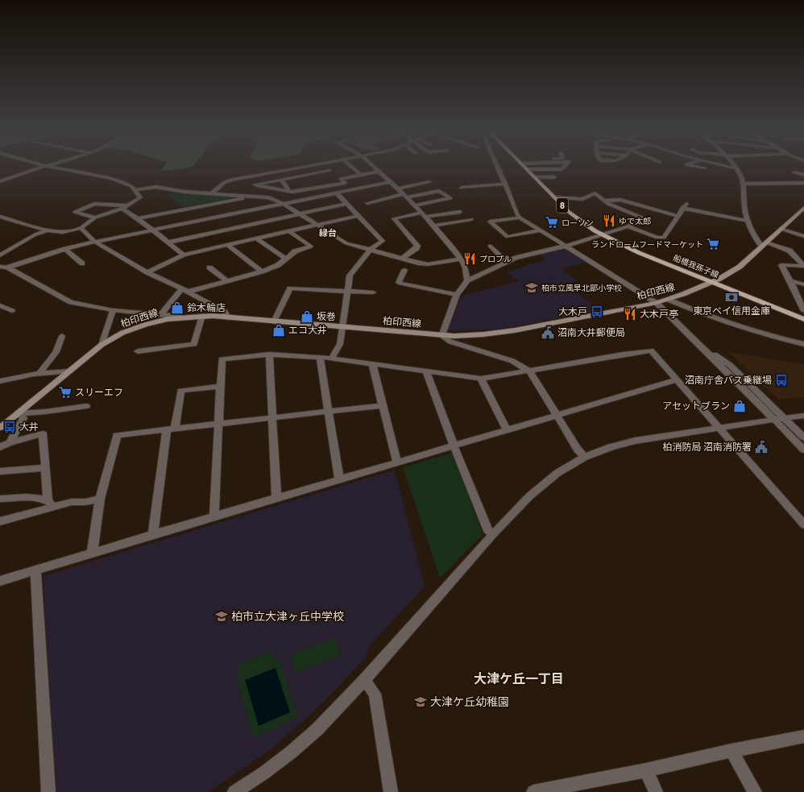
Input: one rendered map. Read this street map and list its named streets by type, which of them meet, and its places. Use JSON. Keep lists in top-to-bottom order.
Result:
{
  "streets": {
    "main road": ["8", "船橋我孫子線", "柏印西線"]
  },
  "crossings": [
    ["船橋我孫子線", "柏印西線"]
  ],
  "districts": ["緑台", "大津ケ丘一丁目"],
  "places": {
    "restaurant": ["ゆで太郎", "プロプル", "大木戸亭"],
    "supermarket": ["ローソン", "ランドロームフードマーケット", "スリーエフ"],
    "school or university": ["柏市立風早北部小学校", "柏市立大津ヶ丘中学校", "大津ケ丘幼稚園"],
    "bank": ["東京ベイ信用金庫"],
    "shop": [
      "鈴木輪店",
      "坂巻",
      "エコ大井",
      "アセットブラン"
    ],
    "bus stop": ["大木戸", "沼南庁舎バス乗継場", "大井"],
    "public building": ["沼南大井郵便局", "柏消防局 沼南消防署"]
  }
}
